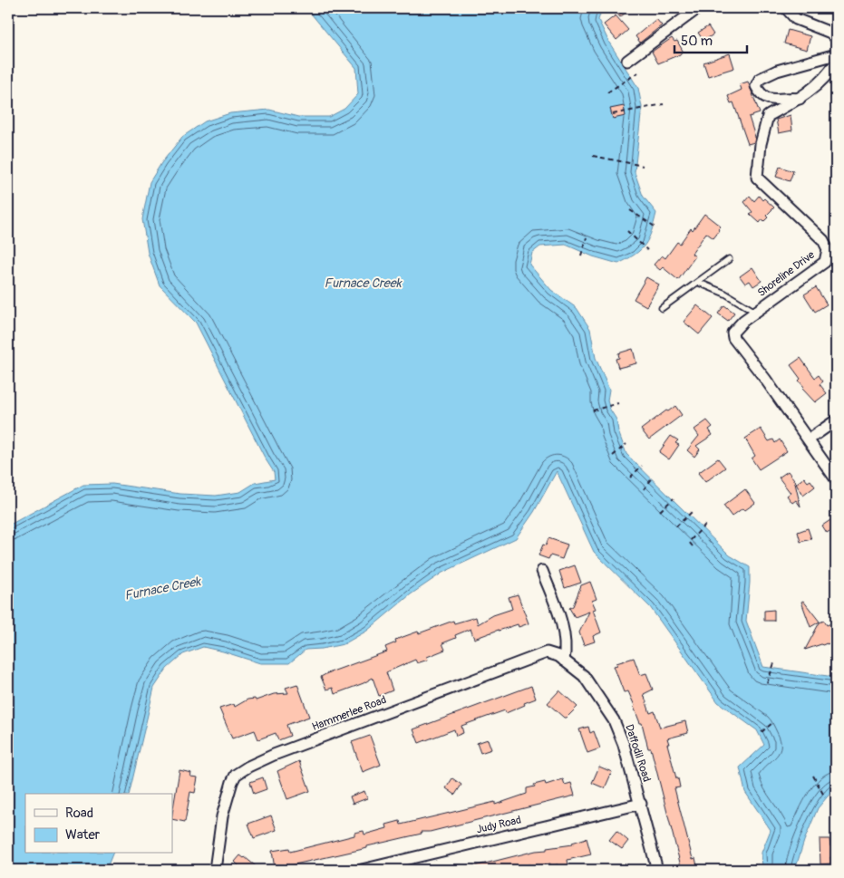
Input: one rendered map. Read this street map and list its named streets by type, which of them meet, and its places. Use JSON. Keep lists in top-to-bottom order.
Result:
{
  "streets": {
    "street": [
      "Shoreline Drive",
      "Hammerlee Road",
      "Daffodil Road",
      "Judy Road"
    ]
  },
  "crossings": [
    ["Hammerlee Road", "Daffodil Road"],
    ["Daffodil Road", "Judy Road"]
  ],
  "water": ["Furnace Creek"],
  "legend": ["Road", "Water"],
  "scale_bar": "50 m"
}
